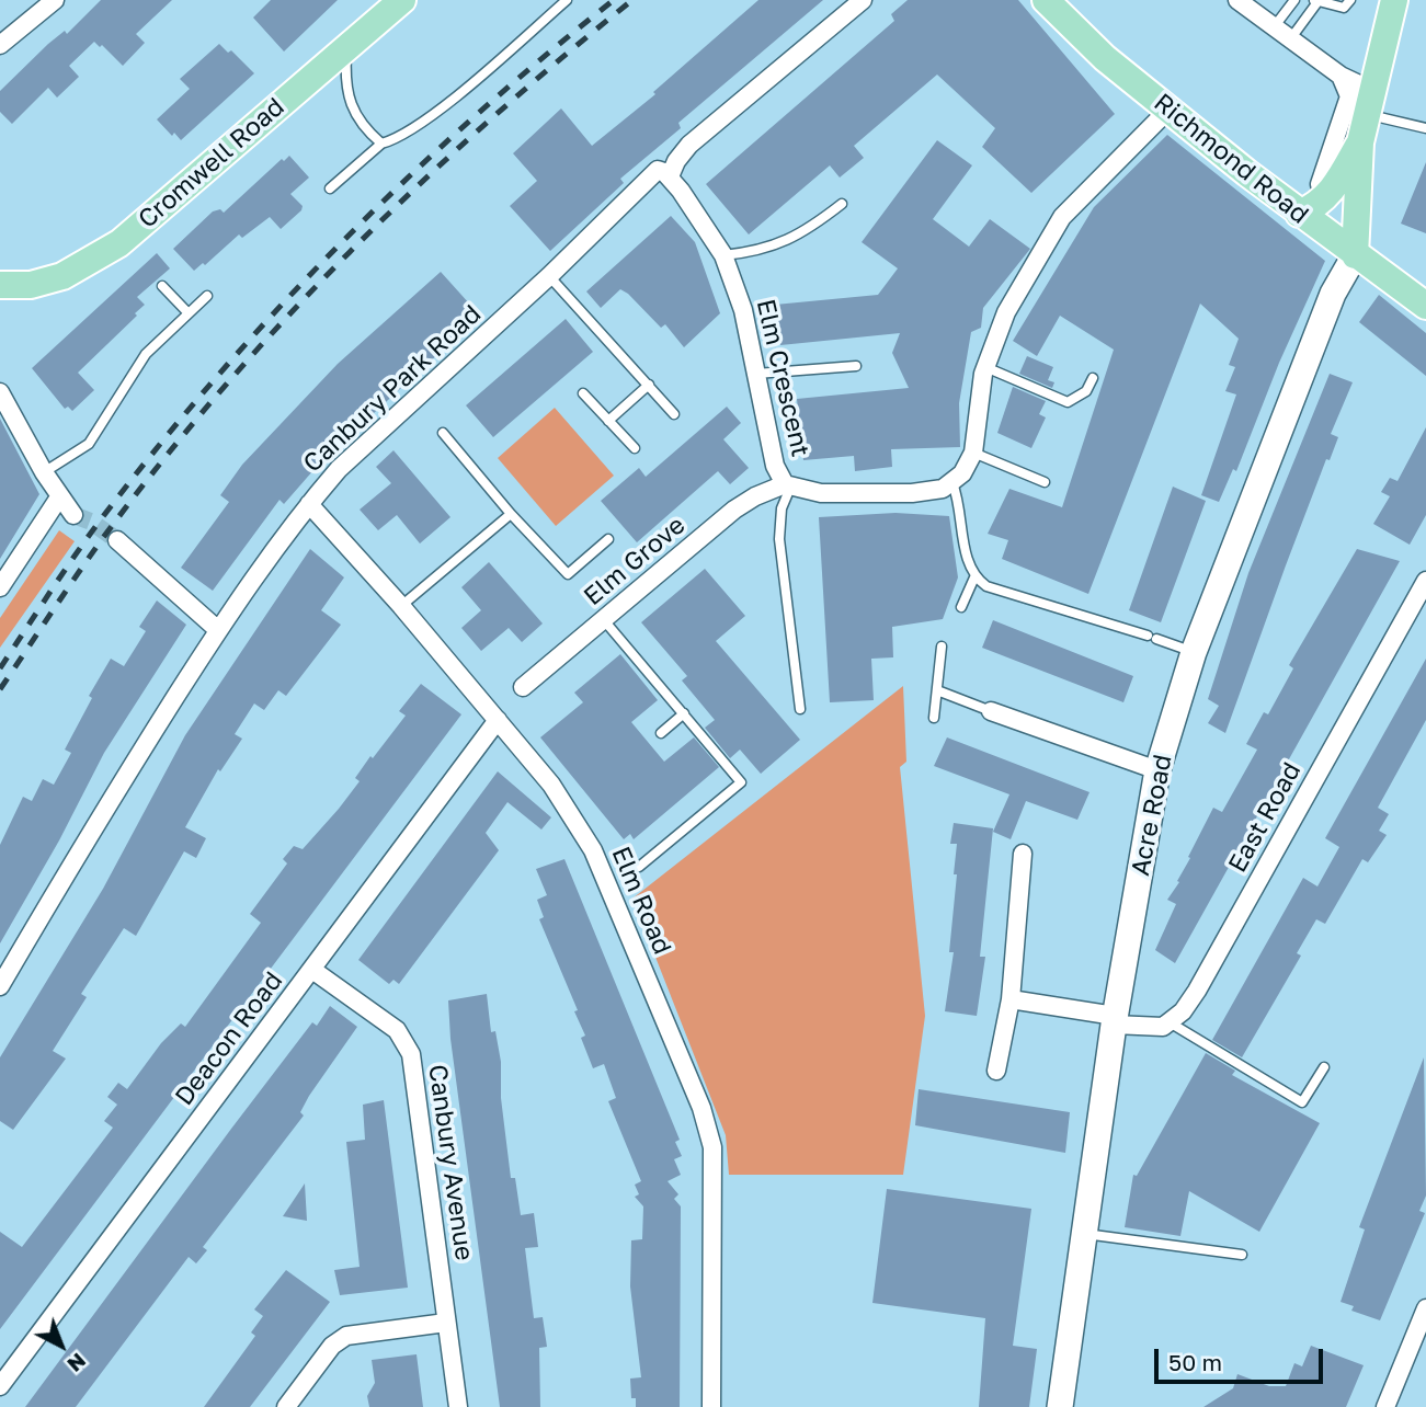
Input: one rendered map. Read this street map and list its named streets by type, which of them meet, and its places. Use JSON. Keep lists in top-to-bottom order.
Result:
{
  "streets": {
    "main road": ["Richmond Road", "Cromwell Road"],
    "street": [
      "Elm Crescent",
      "Canbury Park Road",
      "Elm Grove",
      "Acre Road",
      "East Road",
      "Elm Road",
      "Deacon Road",
      "Canbury Avenue"
    ]
  },
  "crossings": [
    ["Richmond Road", "Acre Road"],
    ["Elm Crescent", "Canbury Park Road"],
    ["Elm Crescent", "Elm Grove"],
    ["Canbury Park Road", "Elm Road"],
    ["Elm Road", "Deacon Road"],
    ["Deacon Road", "Canbury Avenue"]
  ],
  "scale_bar": "50 m",
  "north": "bottom right"
}
